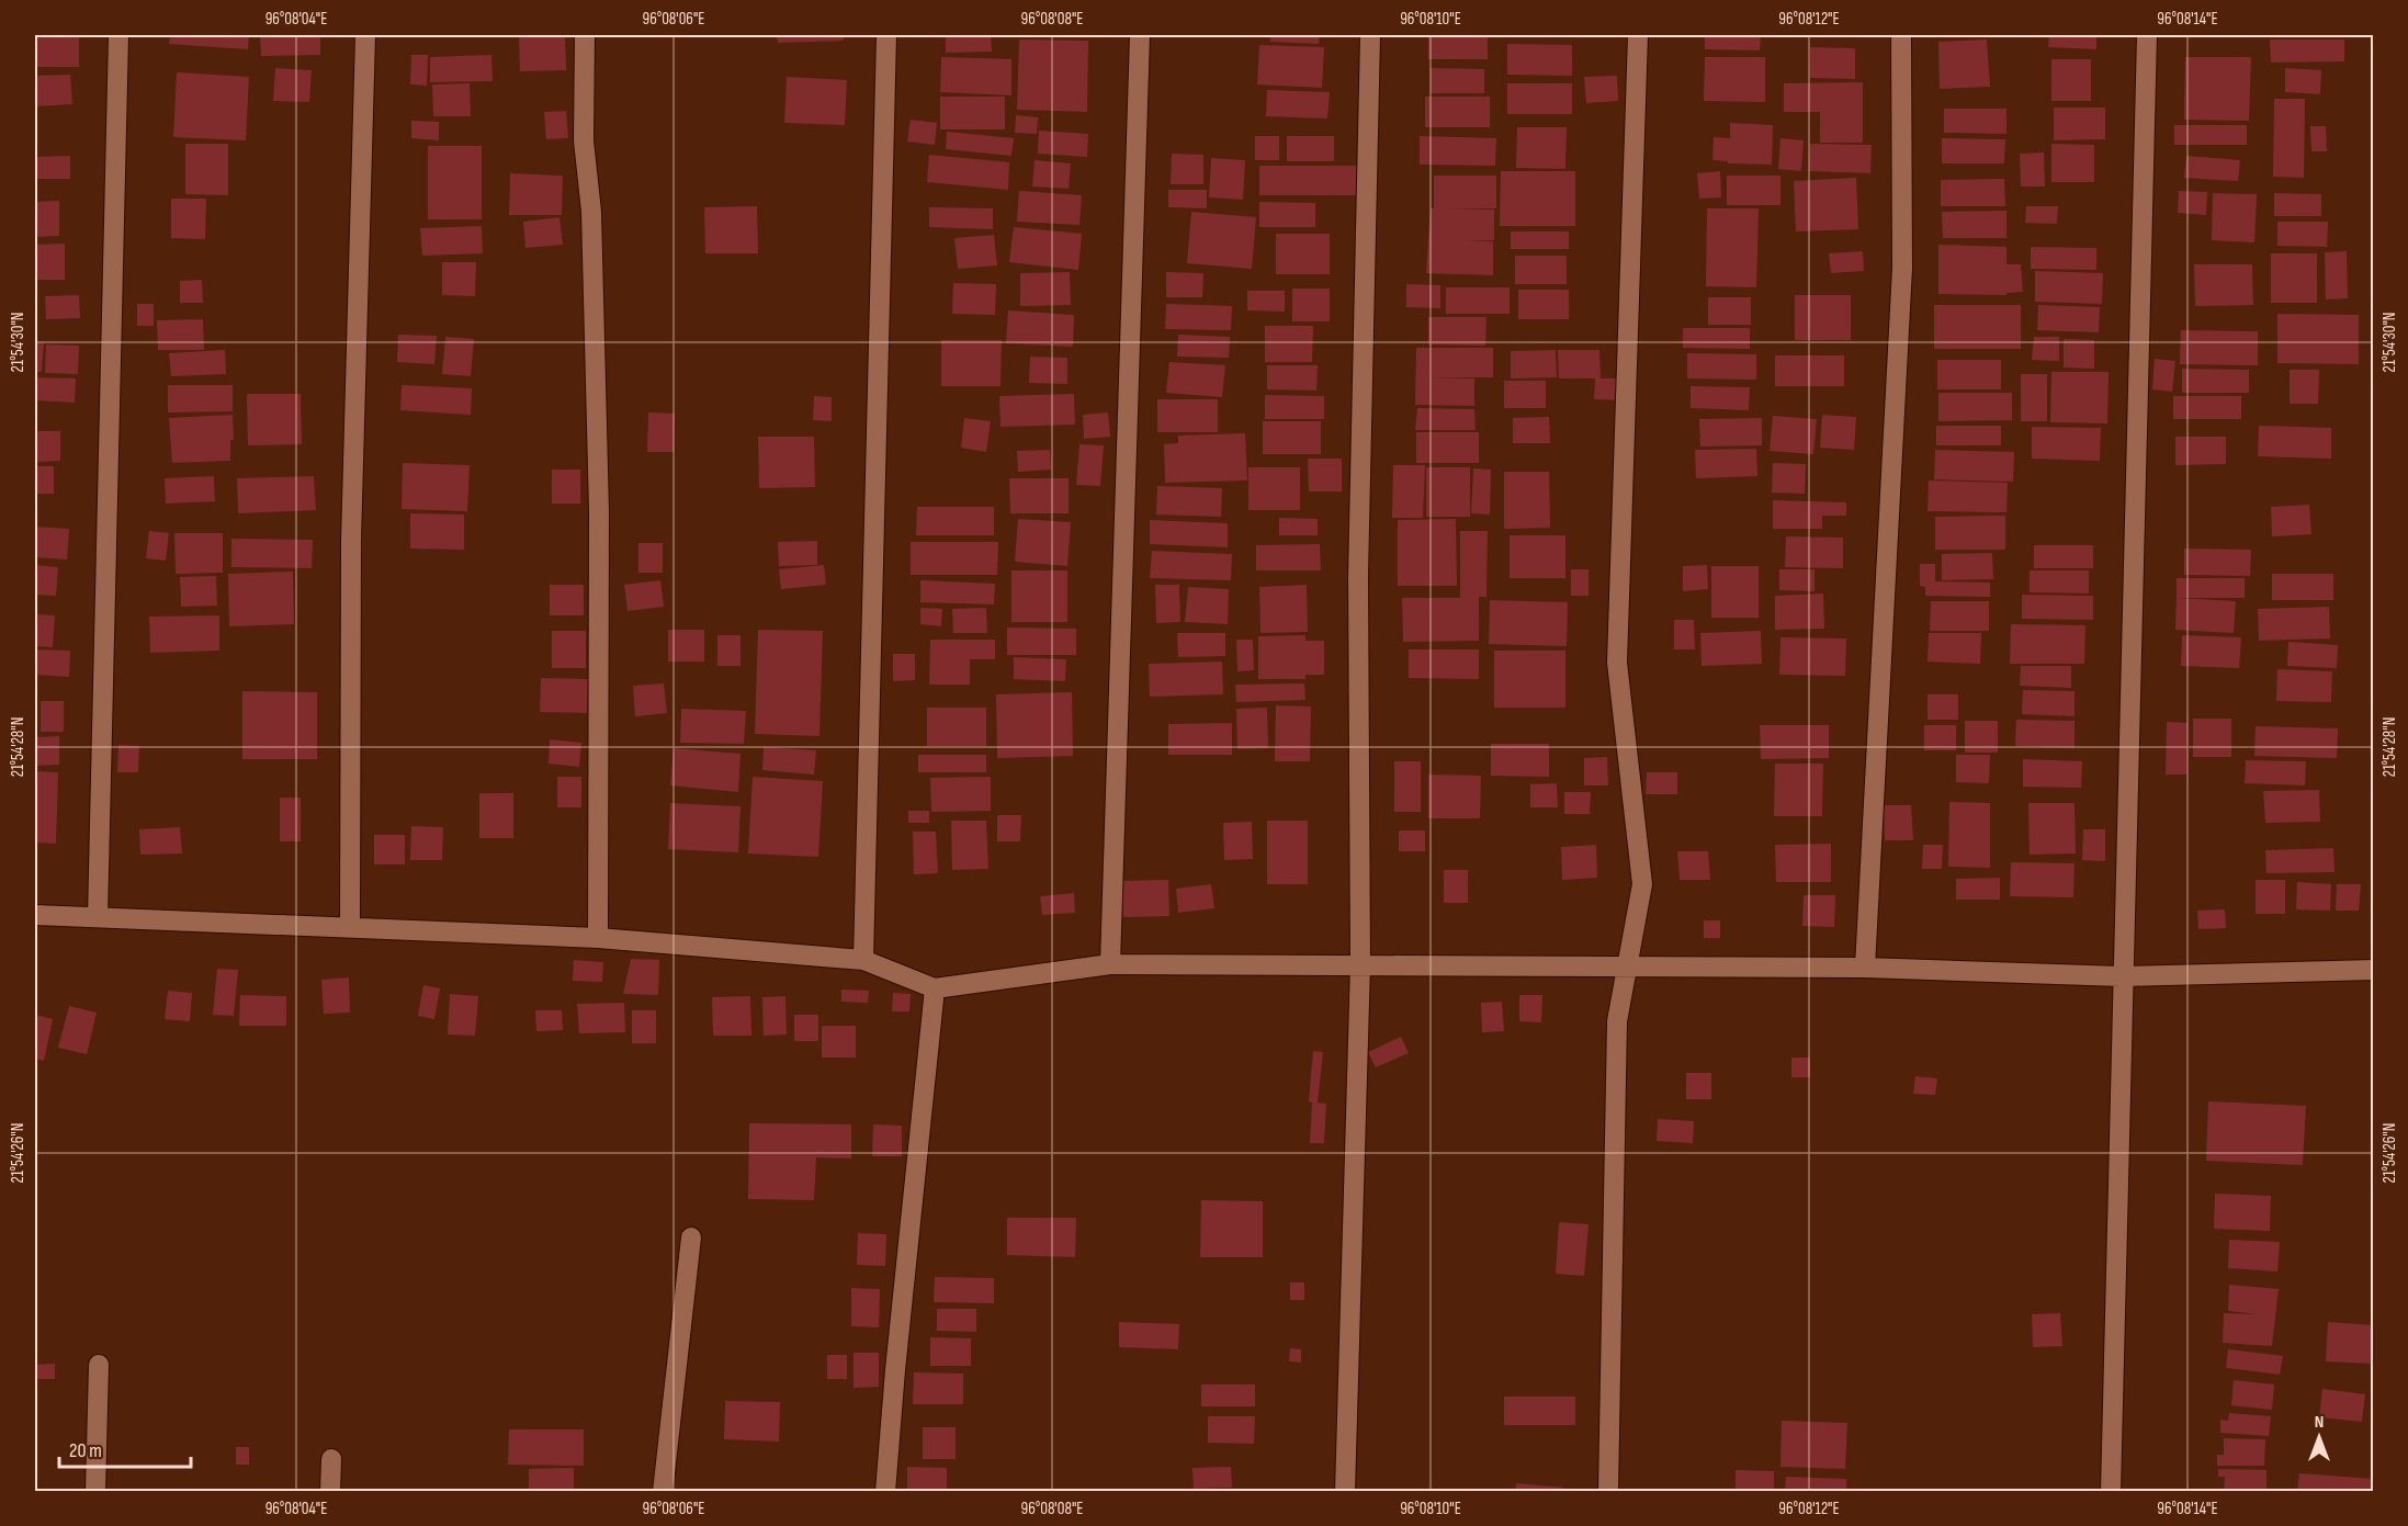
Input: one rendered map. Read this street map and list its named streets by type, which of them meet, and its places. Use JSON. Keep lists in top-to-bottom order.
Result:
{
  "scale_bar": "20 m",
  "north": "top",
  "coordinates": [
    "96°08'04\"E",
    "96°08'06\"E",
    "96°08'08\"E",
    "96°08'10\"E",
    "96°08'12\"E",
    "96°08'14\"E",
    "21°54'30\"N",
    "21°54'28\"N",
    "21°54'26\"N"
  ]
}
